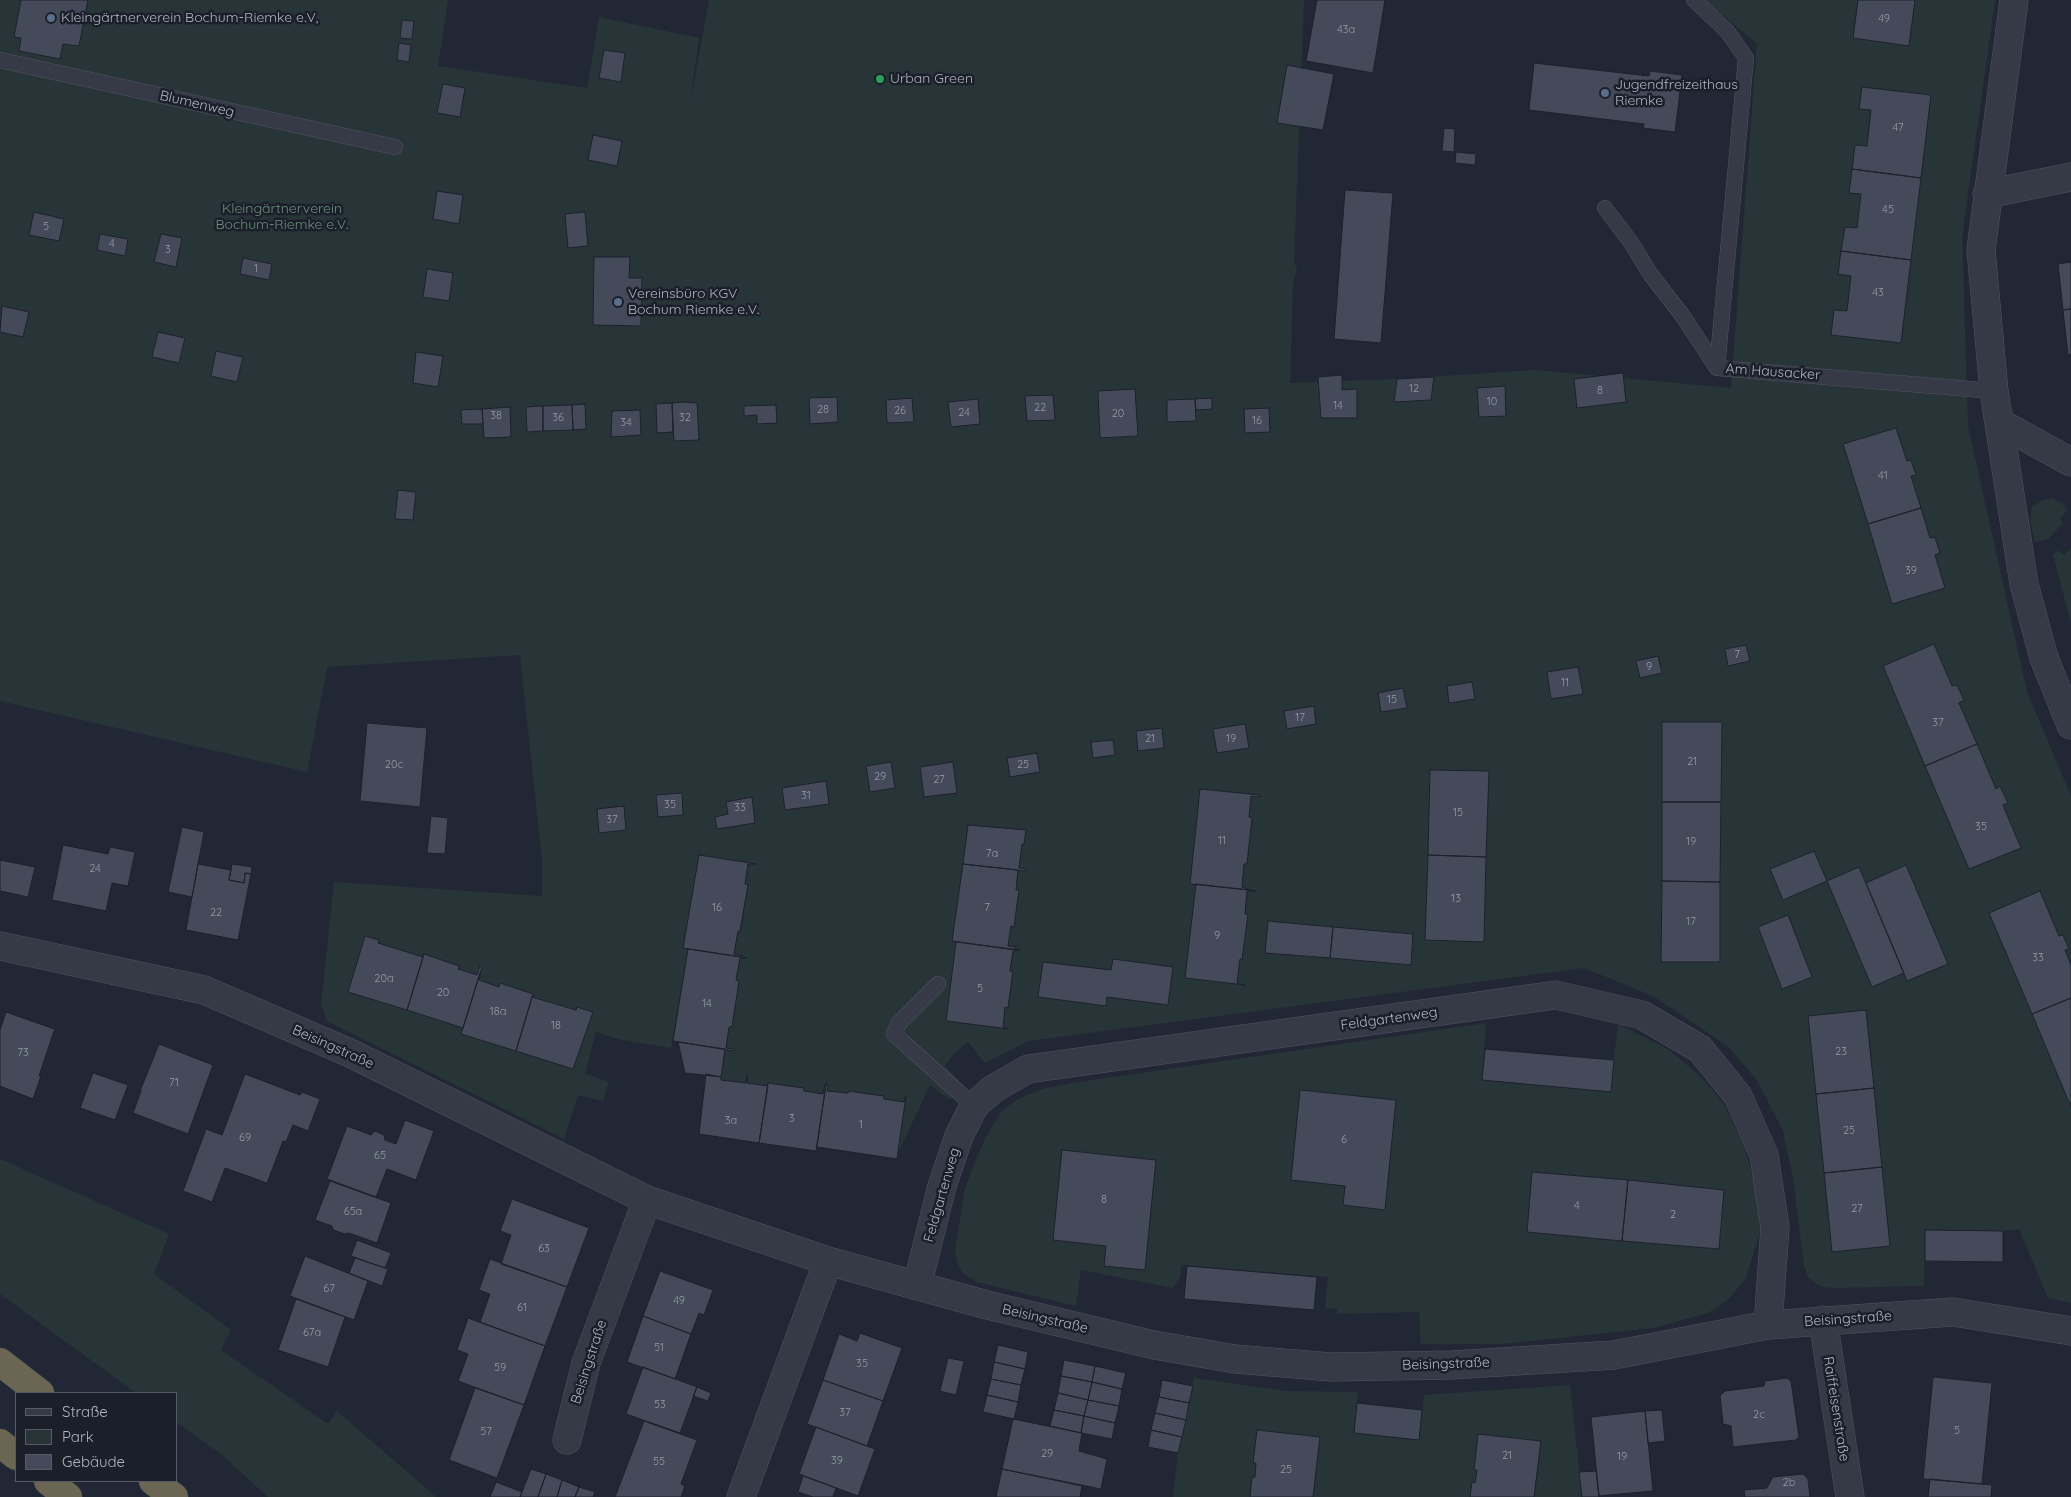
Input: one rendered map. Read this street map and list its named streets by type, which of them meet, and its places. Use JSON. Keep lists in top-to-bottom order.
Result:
{
  "streets": {
    "street": ["Feldgartenweg", "Beisingstraße", "Raiffeisenstraße"],
    "lane": ["Blumenweg", "Am Hausacker"]
  },
  "crossings": [
    ["Feldgartenweg", "Beisingstraße"],
    ["Beisingstraße", "Raiffeisenstraße"]
  ],
  "parks": ["Kleingärtnerverein Bochum-Riemke e.V."],
  "places": [
    "Kleingärtnerverein Bochum-Riemke e.V,",
    "Urban Green",
    "Jugendfreizeithaus Riemke",
    "Vereinsbüro KGV Bochum Riemke e.V."
  ],
  "house_numbers": [
    "49",
    "43a",
    "47",
    "45",
    "5",
    "4",
    "3",
    "1",
    "43",
    "12",
    "8",
    "10",
    "14",
    "22",
    "28",
    "26",
    "24",
    "20",
    "38",
    "36",
    "32",
    "16",
    "34",
    "41",
    "39",
    "7",
    "9",
    "11",
    "15",
    "17",
    "37",
    "21",
    "19",
    "21",
    "20c",
    "25",
    "29",
    "27",
    "31",
    "35",
    "33",
    "15",
    "37",
    "35",
    "11",
    "19",
    "7a",
    "24",
    "13",
    "16",
    "7",
    "22",
    "17",
    "9",
    "33",
    "20a",
    "5",
    "20",
    "14",
    "18a",
    "18",
    "23",
    "73",
    "71",
    "3",
    "3a",
    "1",
    "25",
    "69",
    "6",
    "65",
    "8",
    "4",
    "27",
    "65a",
    "2",
    "63",
    "67",
    "49",
    "61",
    "67a",
    "51",
    "35",
    "59",
    "53",
    "37",
    "2c",
    "5",
    "57",
    "29",
    "21",
    "19",
    "39",
    "55",
    "25",
    "2b"
  ],
  "legend": ["Straße", "Park", "Gebäude"]
}
